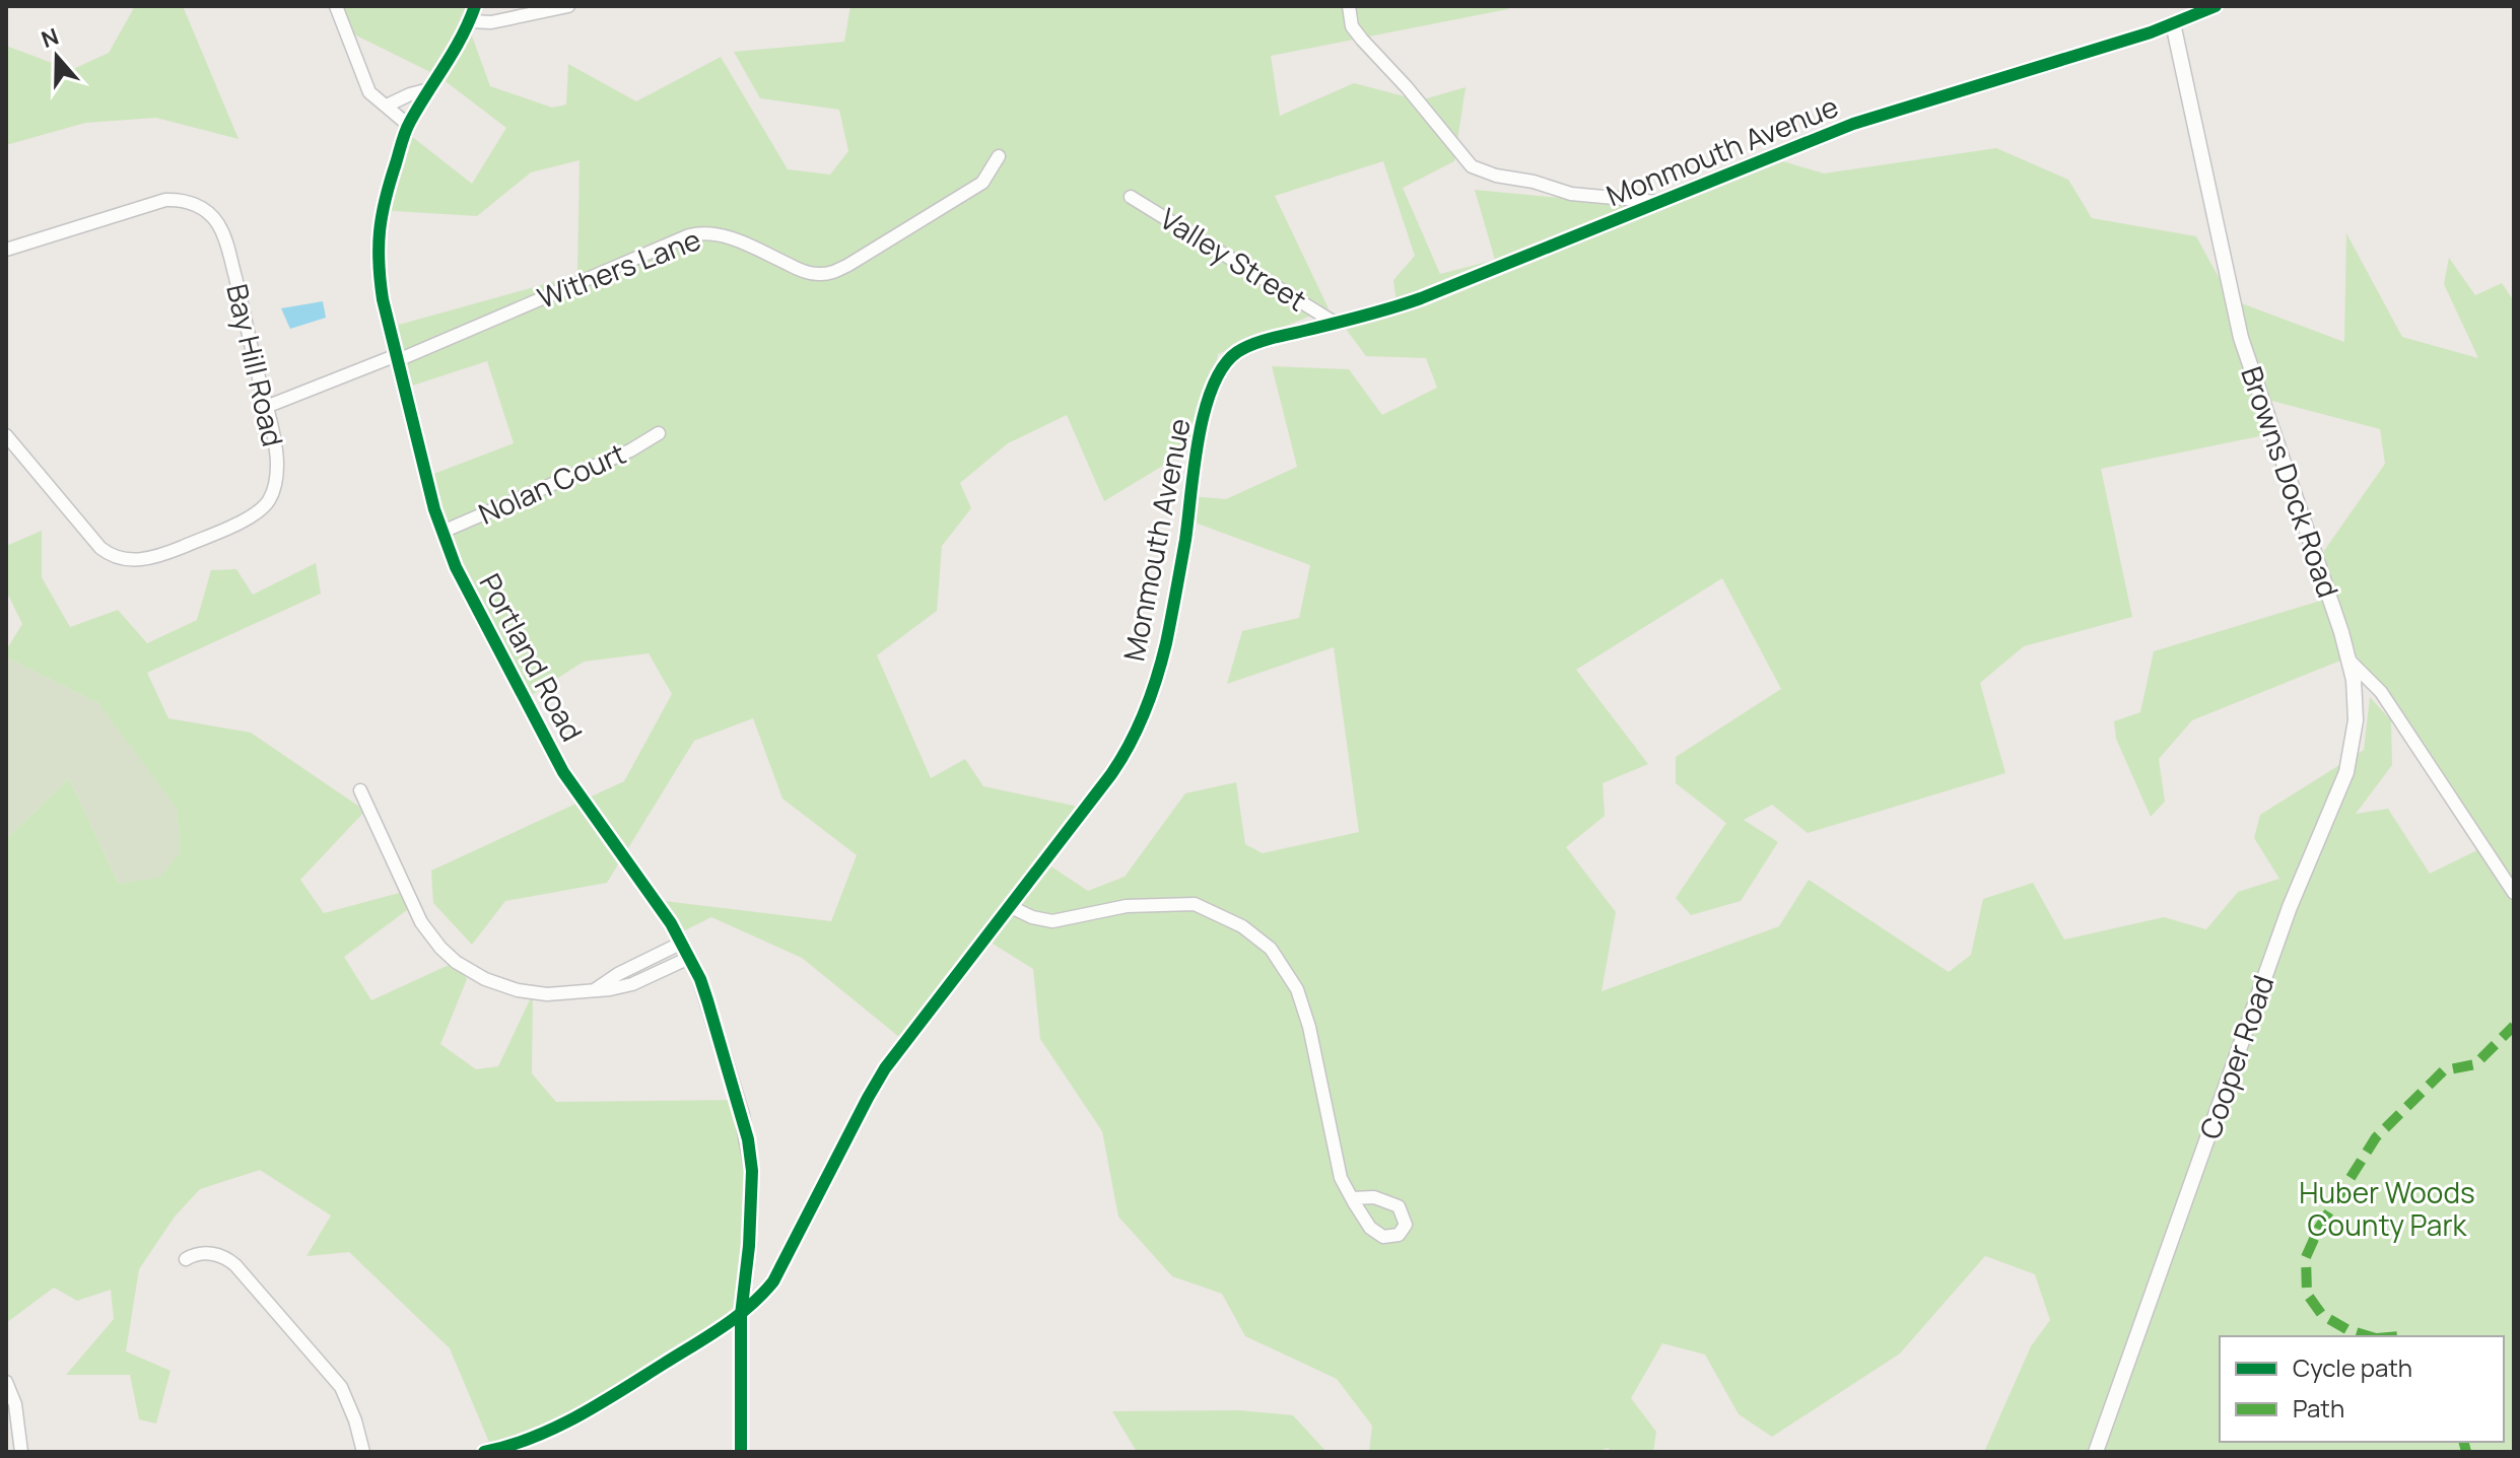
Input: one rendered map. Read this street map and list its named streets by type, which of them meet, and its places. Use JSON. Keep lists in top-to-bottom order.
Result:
{
  "streets": {
    "street": [
      "Monmouth Avenue",
      "Valley Street",
      "Withers Lane",
      "Bay Hill Road",
      "Browns Dock Road",
      "Nolan Court",
      "Portland Road",
      "Cooper Road"
    ]
  },
  "crossings": [
    ["Monmouth Avenue", "Valley Street"],
    ["Monmouth Avenue", "Browns Dock Road"],
    ["Monmouth Avenue", "Portland Road"],
    ["Withers Lane", "Bay Hill Road"],
    ["Withers Lane", "Portland Road"],
    ["Browns Dock Road", "Cooper Road"],
    ["Nolan Court", "Portland Road"]
  ],
  "parks": ["Huber Woods County Park"],
  "legend": ["Cycle path", "Path"],
  "north": "top"
}
